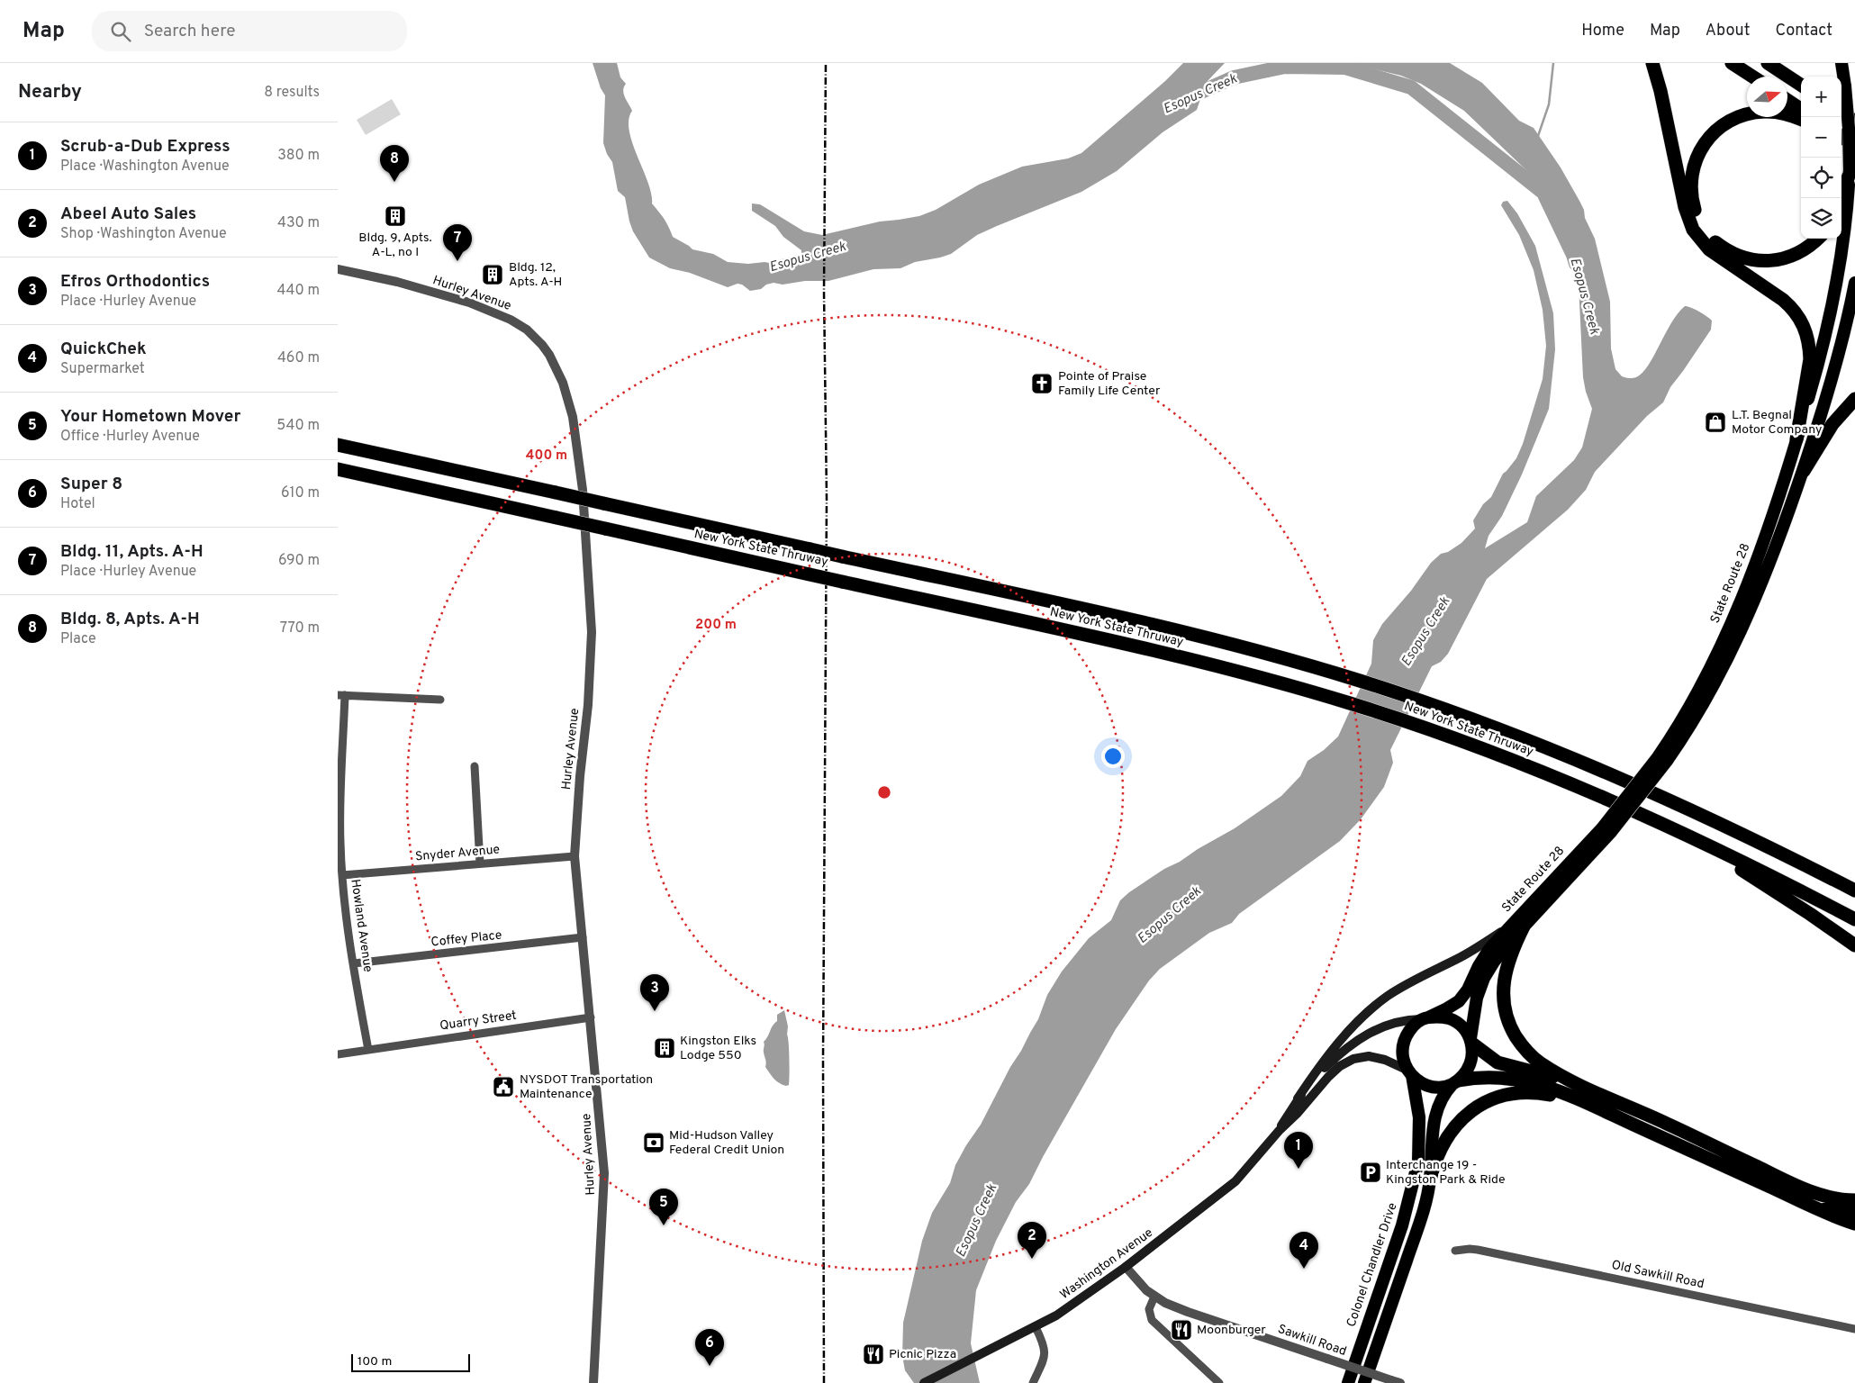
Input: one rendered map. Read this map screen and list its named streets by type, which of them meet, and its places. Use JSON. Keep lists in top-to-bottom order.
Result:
{
  "streets": {
    "highway": ["New York State Thruway", "State Route 28", "Colonel Chandler Drive"],
    "main road": ["Washington Avenue"],
    "street": [
      "Hurley Avenue",
      "Snyder Avenue",
      "Howland Avenue",
      "Coffey Place",
      "Quarry Street",
      "Old Sawkill Road",
      "Sawkill Road"
    ]
  },
  "crossings": [
    ["Hurley Avenue", "Snyder Avenue"],
    ["Hurley Avenue", "Coffey Place"],
    ["Hurley Avenue", "Quarry Street"],
    ["State Route 28", "Washington Avenue"],
    ["State Route 28", "Colonel Chandler Drive"],
    ["Snyder Avenue", "Howland Avenue"],
    ["Howland Avenue", "Coffey Place"],
    ["Howland Avenue", "Quarry Street"],
    ["Washington Avenue", "Colonel Chandler Drive"],
    ["Washington Avenue", "Sawkill Road"]
  ],
  "water": ["Esopus Creek"],
  "places": {
    "building": ["Bldg. 9, Apts. A-L, no I", "Bldg. 12, Apts. A-H", "Kingston Elks Lodge 550"],
    "church": ["Pointe of Praise Family Life Center"],
    "shop": ["L.T. Begnal Motor Company"],
    "public building": ["NYSDOT Transportation Maintenance"],
    "bank": ["Mid-Hudson Valley Federal Credit Union"],
    "parking": ["Interchange 19 - Kingston Park & Ride"],
    "restaurant": ["Moonburger", "Picnic Pizza"]
  },
  "scale_bar": "100 m",
  "north": "right",
  "page": {
    "header": "Map",
    "search": "Search here",
    "nav": [
      "Home",
      "Map",
      "About",
      "Contact"
    ],
    "heading": ["Nearby", "8 results"],
    "map_buttons": ["+", "−"],
    "list": [
      {
        "mark": "1",
        "name": "Scrub-a-Dub Express",
        "note": "Place · Washington Avenue",
        "value": "380 m"
      },
      {
        "mark": "2",
        "name": "Abeel Auto Sales",
        "note": "Shop · Washington Avenue",
        "value": "430 m"
      },
      {
        "mark": "3",
        "name": "Efros Orthodontics",
        "note": "Place · Hurley Avenue",
        "value": "440 m"
      },
      {
        "mark": "4",
        "name": "QuickChek",
        "note": "Supermarket",
        "value": "460 m"
      },
      {
        "mark": "5",
        "name": "Your Hometown Mover",
        "note": "Office · Hurley Avenue",
        "value": "540 m"
      },
      {
        "mark": "6",
        "name": "Super 8",
        "note": "Hotel",
        "value": "610 m"
      },
      {
        "mark": "7",
        "name": "Bldg. 11, Apts. A-H",
        "note": "Place · Hurley Avenue",
        "value": "690 m"
      },
      {
        "mark": "8",
        "name": "Bldg. 8, Apts. A-H",
        "note": "Place",
        "value": "770 m"
      }
    ],
    "pins": [
      "8",
      "7",
      "3",
      "1",
      "5",
      "2",
      "4",
      "6"
    ],
    "scale": "100 m"
  },
  "rings": ["400 m", "200 m"]
}
